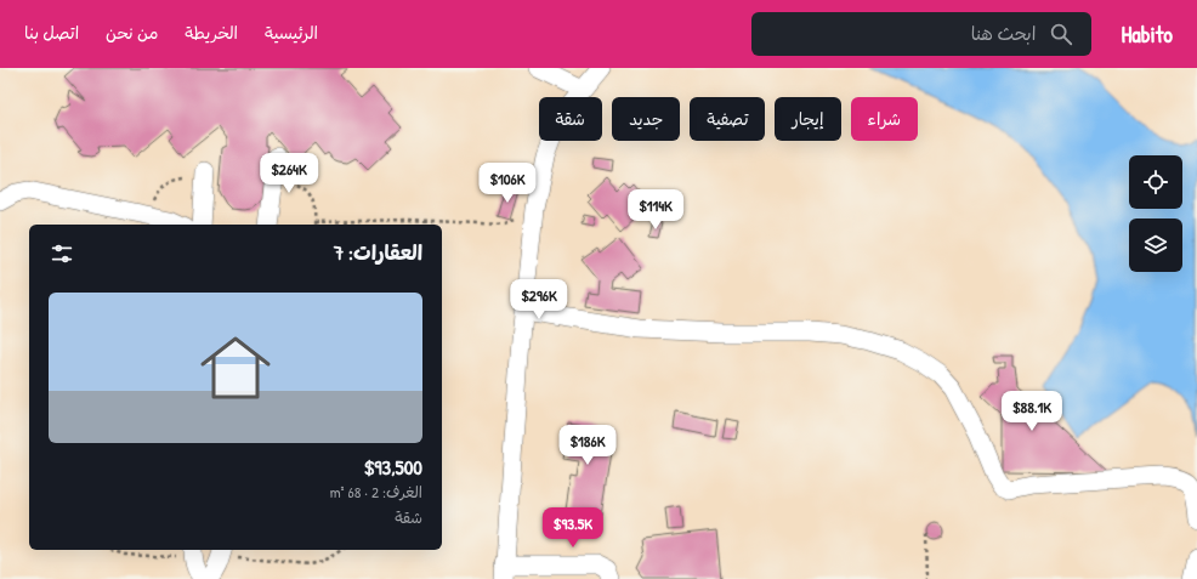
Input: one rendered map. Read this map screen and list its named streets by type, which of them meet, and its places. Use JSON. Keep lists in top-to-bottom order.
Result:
{
  "page": {
    "header": "Habito",
    "search": "ابحث هنا",
    "nav": [
      "الرئيسية",
      "الخريطة",
      "من نحن",
      "اتصل بنا"
    ],
    "chip": [
      "شراء",
      "إيجار",
      "تصفية",
      "جديد",
      "شقة"
    ],
    "price": [
      "$264K",
      "$106K",
      "$114K",
      "$296K",
      "$88.1K",
      "$186K",
      "$93.5K"
    ],
    "heading": "العقارات: 7",
    "list": [
      {
        "name": "$93,500",
        "note": "الغرف: 2 · 68 m² · شقة"
      }
    ]
  }
}
